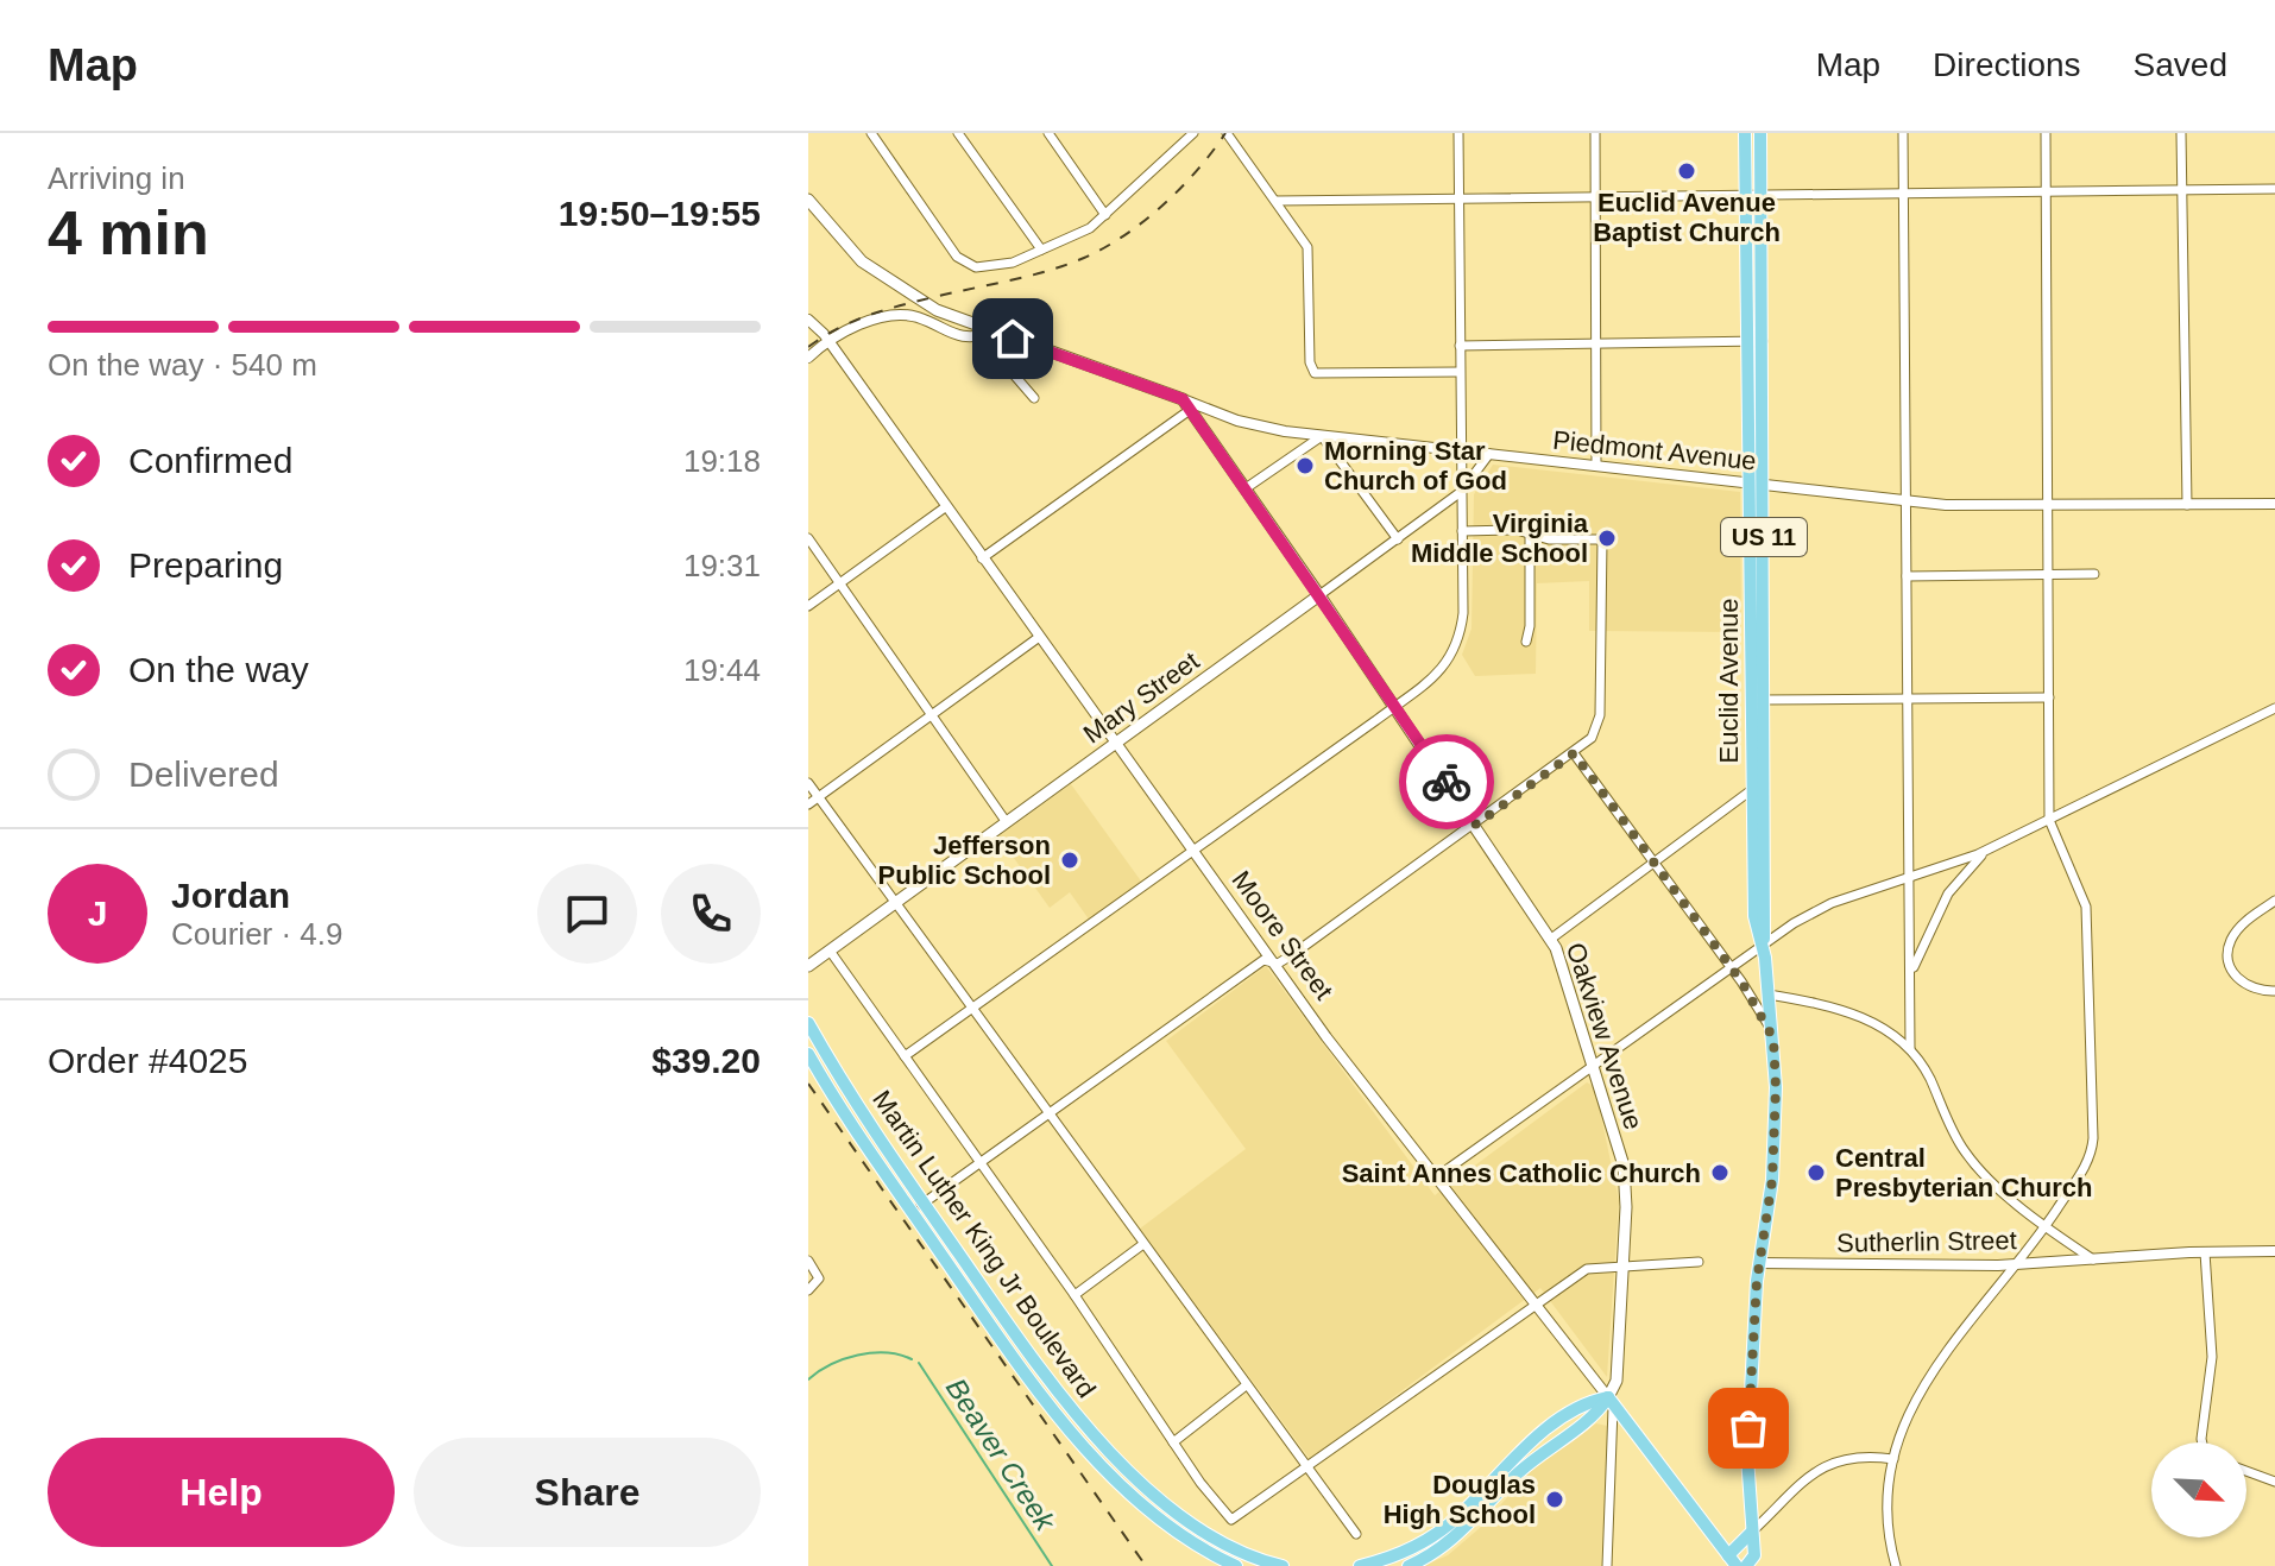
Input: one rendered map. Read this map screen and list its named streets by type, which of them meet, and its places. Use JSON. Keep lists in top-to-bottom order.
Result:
{
  "streets": {
    "main road": [
      "Piedmont Avenue",
      "US 11",
      "Euclid Avenue",
      "Mary Street",
      "Moore Street",
      "Oakview Avenue",
      "Martin Luther King Jr Boulevard"
    ],
    "street": ["Sutherlin Street"]
  },
  "crossings": [
    ["Piedmont Avenue", "Euclid Avenue"],
    ["Piedmont Avenue", "Mary Street"],
    ["Piedmont Avenue", "Oakview Avenue"],
    ["Euclid Avenue", "Sutherlin Street"],
    ["Mary Street", "Moore Street"],
    ["Mary Street", "Oakview Avenue"],
    ["Moore Street", "Oakview Avenue"]
  ],
  "water": ["Beaver Creek"],
  "places": [
    "Euclid Avenue Baptist Church",
    "Morning Star Church of God",
    "Virginia Middle School",
    "Jefferson Public School",
    "Saint Annes Catholic Church",
    "Central Presbyterian Church",
    "Douglas High School"
  ],
  "north": "bottom right",
  "page": {
    "header": "Map",
    "nav": ["Map", "Directions", "Saved"],
    "heading": ["4 min", "Arriving in", "19:50–19:55"],
    "panel": [
      "Jordan",
      "Courier · 4.9",
      "Order #4025",
      "$39.20"
    ],
    "bar": "On the way · 540 m",
    "list": [
      ["Confirmed", "19:18"],
      ["Preparing", "19:31"],
      ["On the way", "19:44"],
      "Delivered"
    ],
    "round": "J",
    "buttons": ["Help", "Share"]
  }
}
